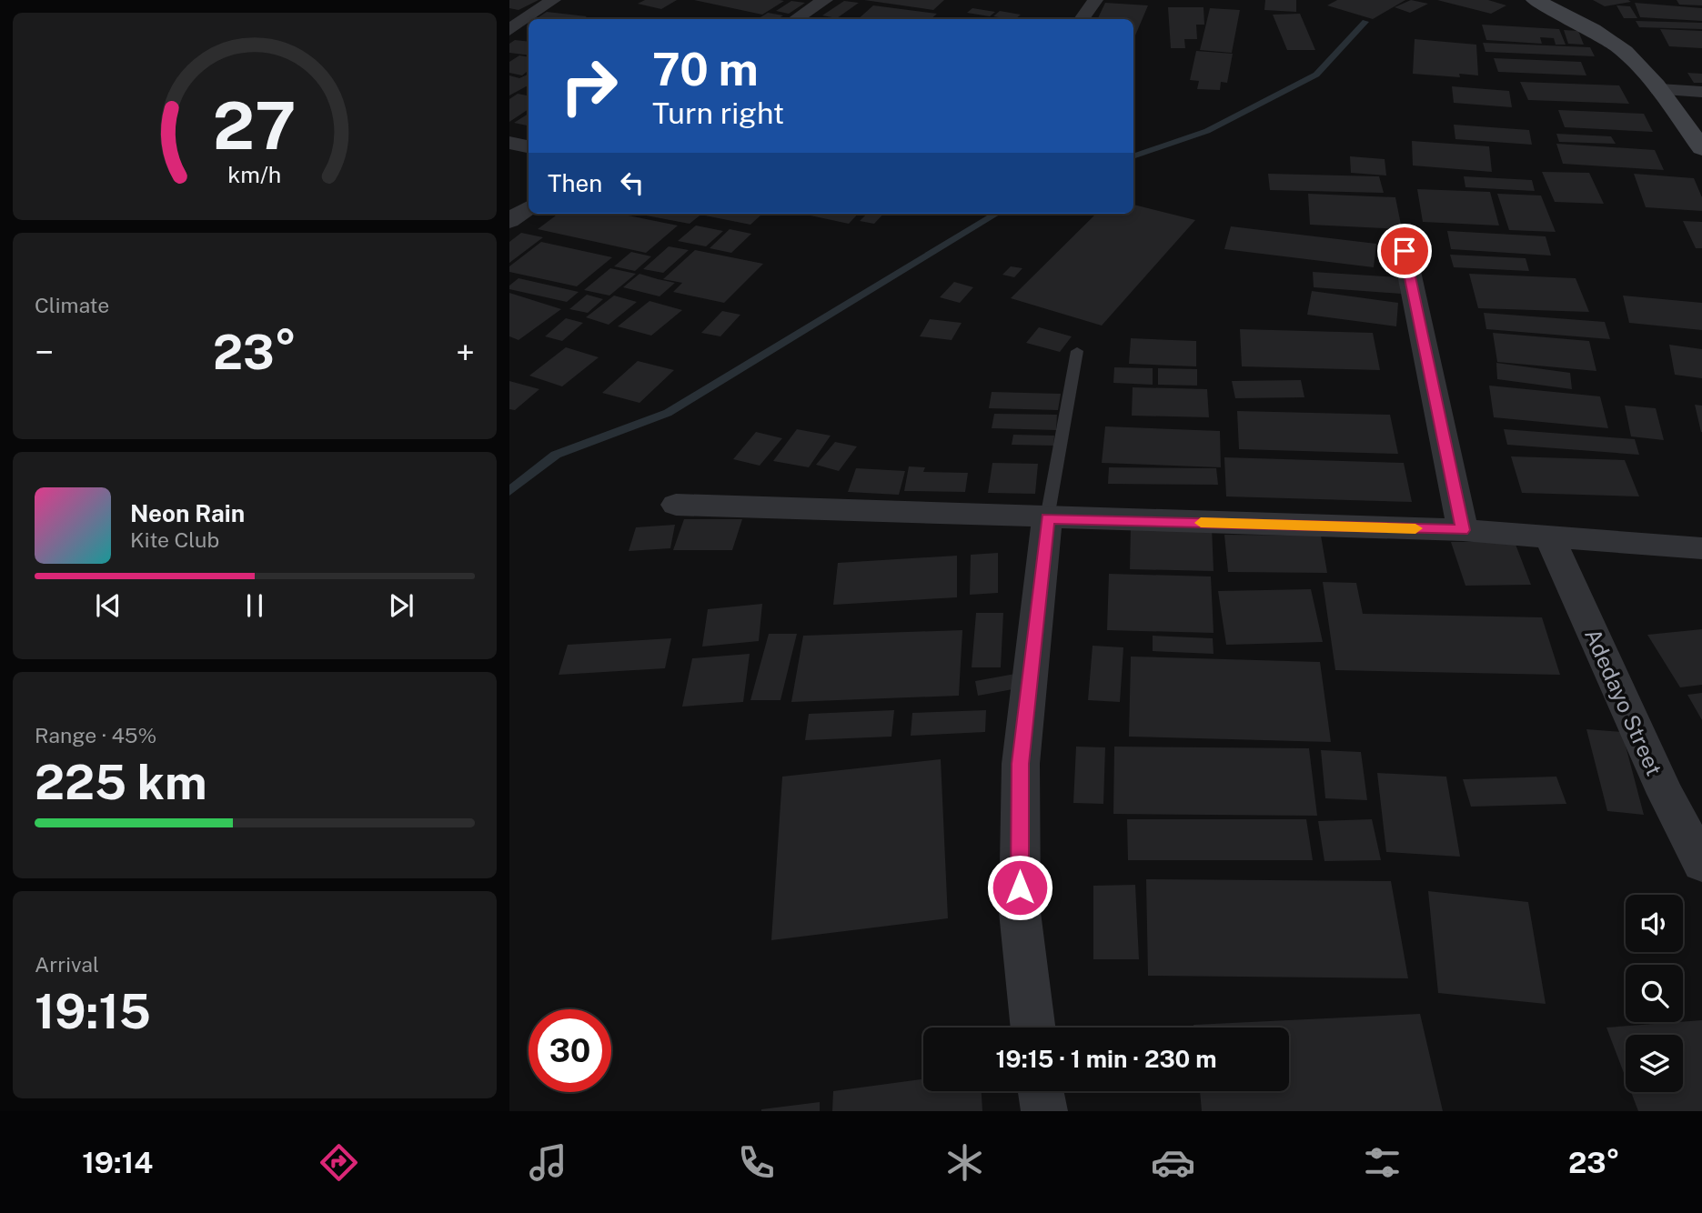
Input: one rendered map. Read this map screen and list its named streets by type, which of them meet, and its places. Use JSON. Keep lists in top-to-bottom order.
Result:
{
  "streets": {
    "street": ["Adedayo Street"]
  },
  "page": {
    "turn": ["70 m", "Turn right"],
    "then": "Then",
    "tile": [
      "Climate",
      ["Range · 45%", "225 km"],
      ["Arrival", "19:15"]
    ],
    "heat": ["−", "23°", "+"],
    "song": ["Neon Rain", "Kite Club"],
    "limit": "30",
    "trip": "19:15 · 1 min · 230 m",
    "tabs": ["19:14", "23°"],
    "gauge": ["27", "km/h"]
  }
}
